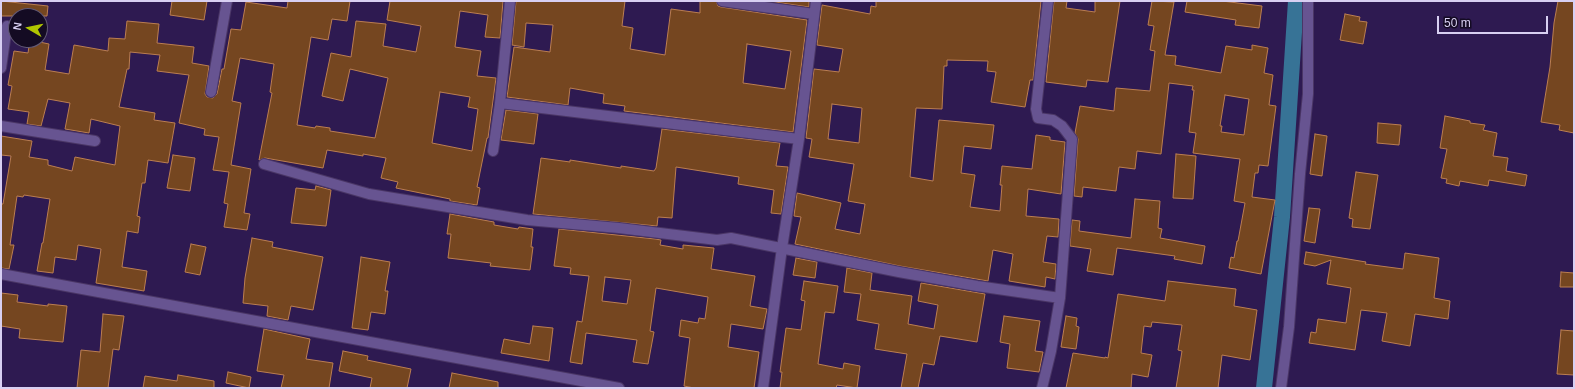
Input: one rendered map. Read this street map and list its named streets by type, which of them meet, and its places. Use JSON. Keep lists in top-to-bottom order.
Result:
{
  "scale_bar": "50 m",
  "north": "left"
}
